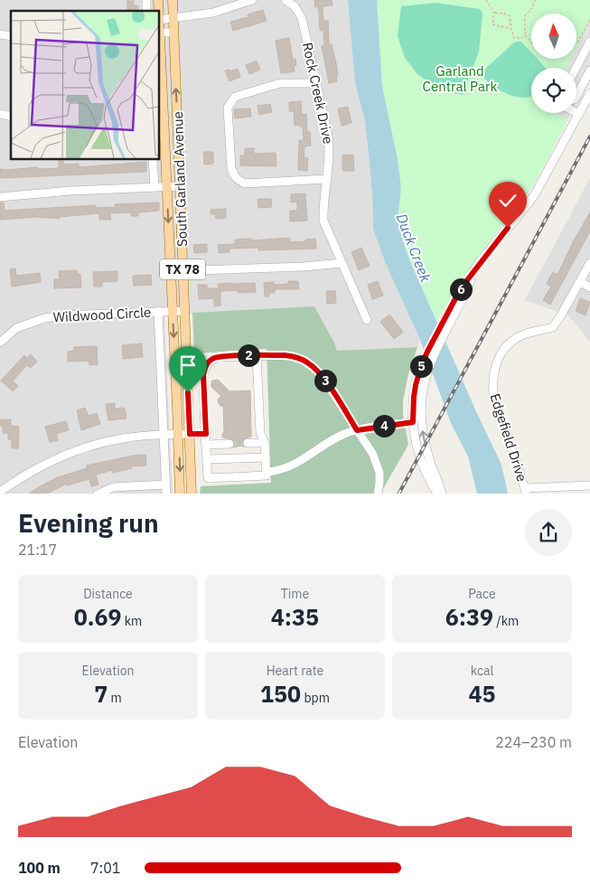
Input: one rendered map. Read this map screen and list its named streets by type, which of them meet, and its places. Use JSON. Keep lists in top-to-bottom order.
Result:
{
  "streets": {
    "main road": ["South Garland Avenue", "TX 78"],
    "street": ["Rock Creek Drive", "Wildwood Circle", "Edgefield Drive"]
  },
  "crossings": [
    ["South Garland Avenue", "Wildwood Circle"]
  ],
  "water": ["Duck Creek"],
  "parks": ["Garland Central Park"],
  "north": "top",
  "page": {
    "pins": [
      "6",
      "2",
      "5",
      "3",
      "4"
    ],
    "heading": ["Evening run", "21:17"],
    "stats": [
      ["Distance", "0.69 km"],
      ["Time", "4:35"],
      ["Pace", "6:39 /km"],
      ["Elevation", "7 m"],
      ["Heart rate", "150 bpm"],
      ["kcal", "45"]
    ],
    "chart": ["Elevation", "224–230 m"],
    "list": [
      {
        "name": "100 m",
        "note": "7:01"
      }
    ]
  }
}
